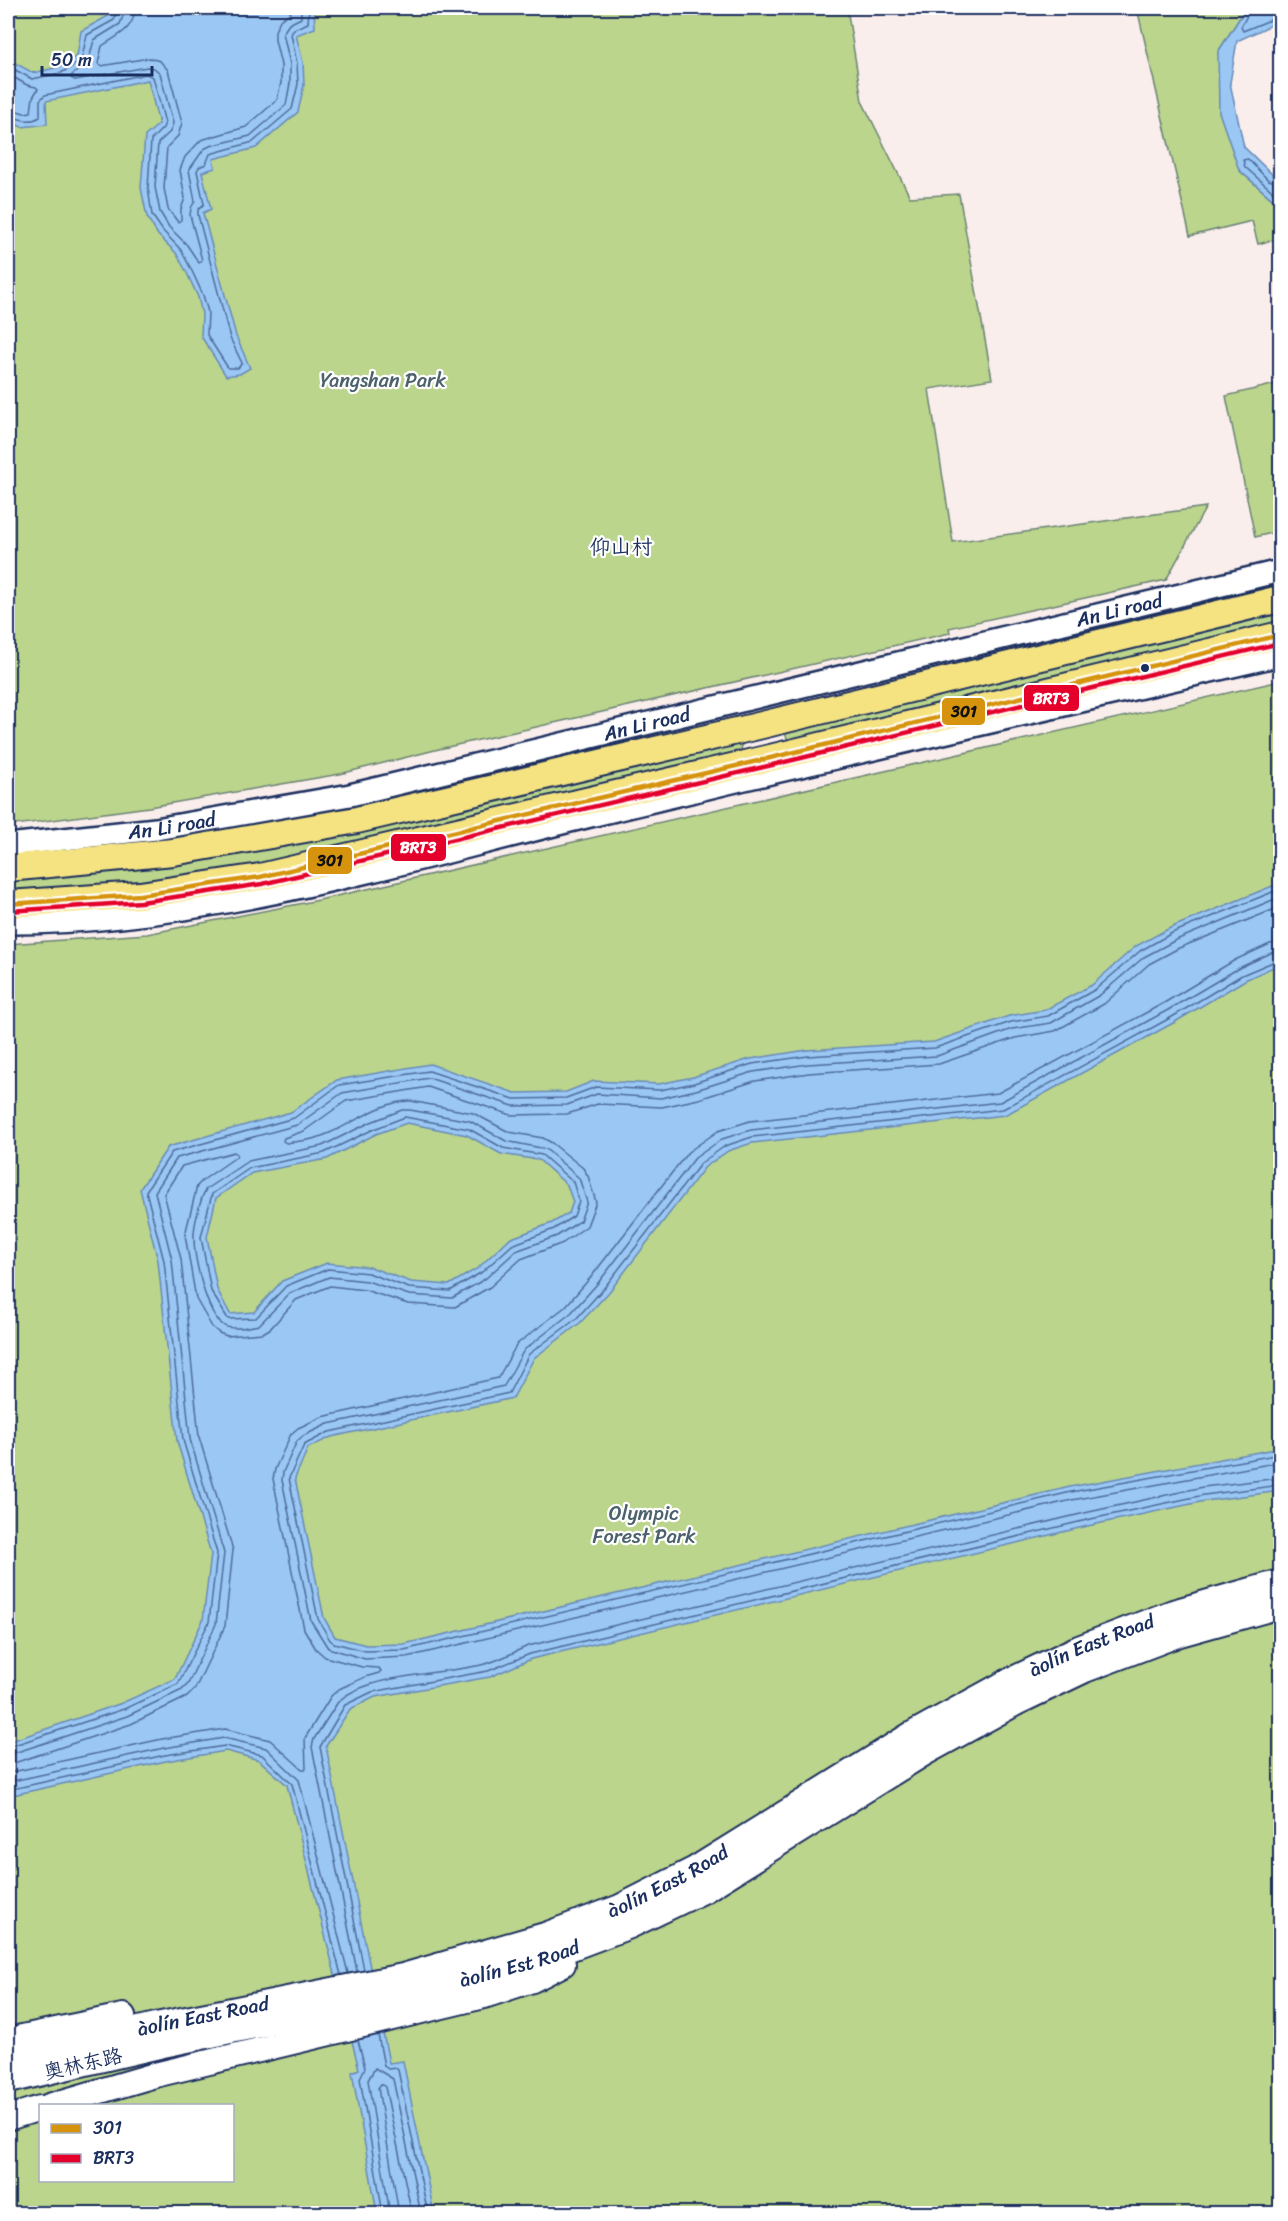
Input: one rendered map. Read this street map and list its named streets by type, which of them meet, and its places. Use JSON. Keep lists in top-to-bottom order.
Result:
{
  "streets": {
    "main road": [
      "An Li road",
      "àolín East Road",
      "àolín Est Road",
      "奥林东路"
    ]
  },
  "crossings": [
    ["àolín East Road", "àolín Est Road"],
    ["àolín East Road", "奥林东路"],
    ["àolín Est Road", "奥林东路"]
  ],
  "districts": ["仰山村"],
  "parks": ["Yangshan Park", "Olympic Forest Park"],
  "lines": ["transit line 301", "transit line BRT3"],
  "legend": ["301", "BRT3"],
  "scale_bar": "50 m"
}
